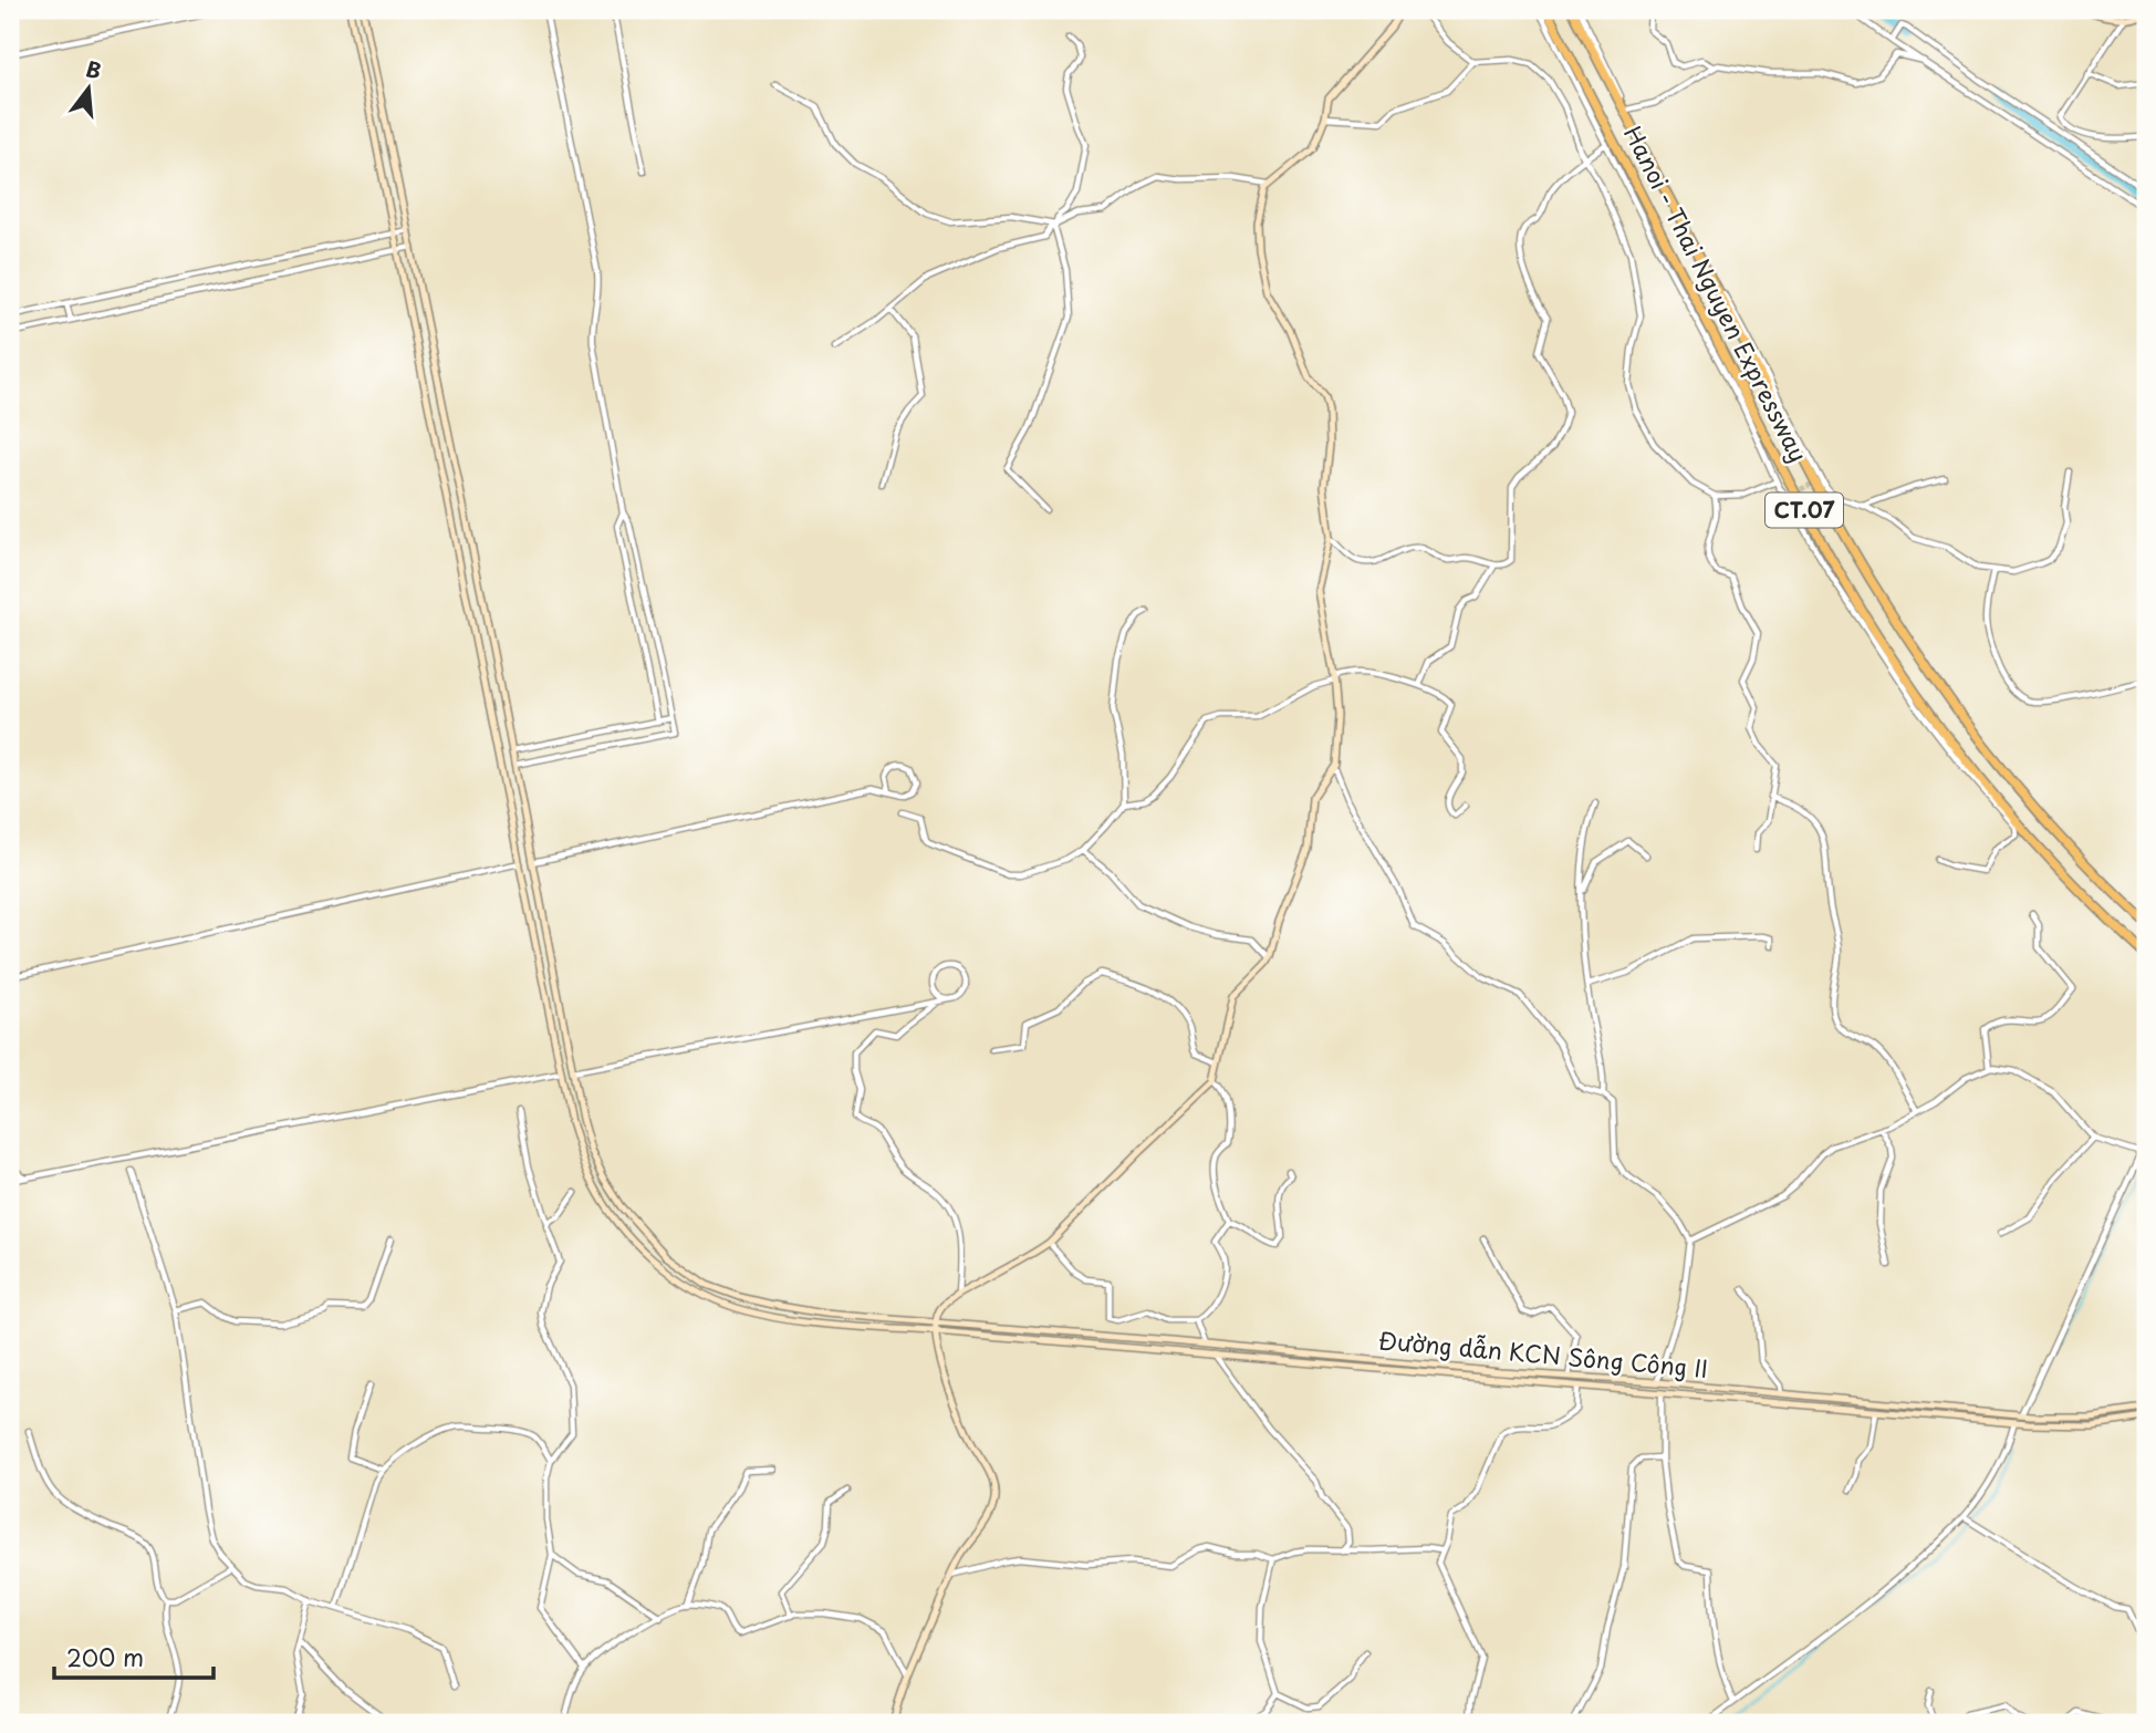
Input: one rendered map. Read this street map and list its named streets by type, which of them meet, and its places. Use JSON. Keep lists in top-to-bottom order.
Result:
{
  "streets": {
    "highway": ["Hanoi - Thai Nguyen Expressway", "CT.07"],
    "street": ["Đường dẫn KCN Sông Công II"]
  },
  "scale_bar": "200 m",
  "north": "top"
}
